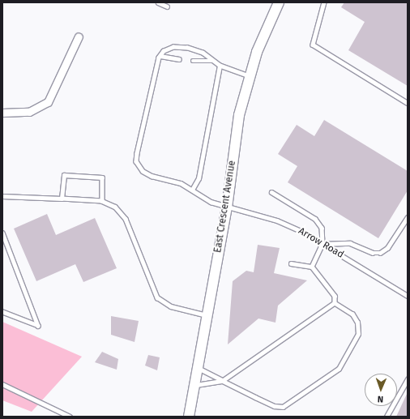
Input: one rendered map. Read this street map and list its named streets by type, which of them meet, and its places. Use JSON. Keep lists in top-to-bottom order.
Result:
{
  "streets": {
    "street": ["East Crescent Avenue"],
    "lane": ["Arrow Road"]
  },
  "crossings": [
    ["East Crescent Avenue", "Arrow Road"]
  ],
  "north": "bottom"
}
